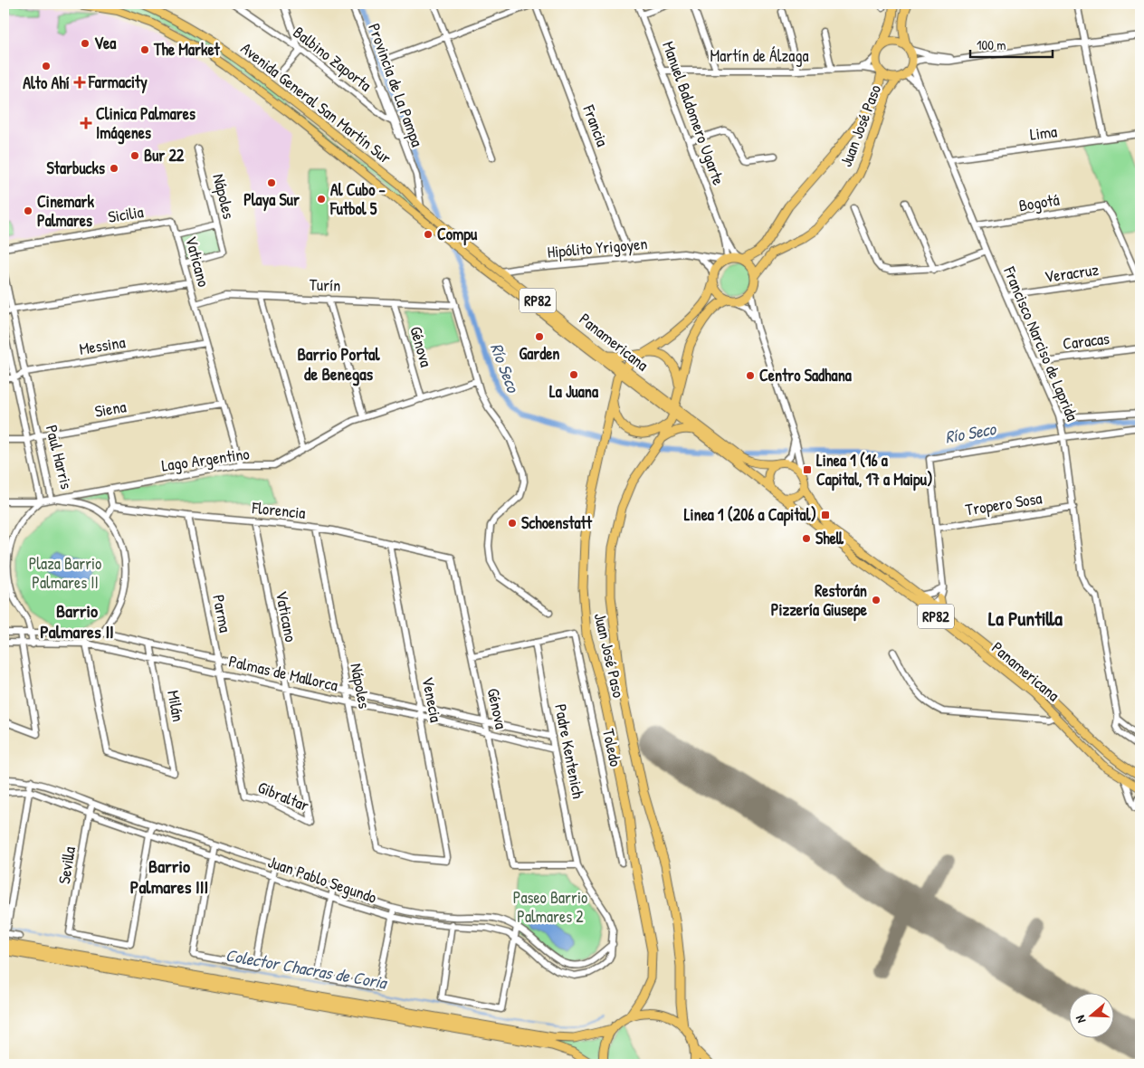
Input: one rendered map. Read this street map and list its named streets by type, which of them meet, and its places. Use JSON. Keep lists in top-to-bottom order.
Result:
{
  "streets": {
    "highway": ["Juan José Paso"],
    "main road": ["Avenida General San Martín Sur", "RP82", "Panamericana"],
    "street": [
      "Martín de Álzaga",
      "Balbino Zaporta",
      "Provincia de La Pampa",
      "Manuel Baldomero Ugarte",
      "Francia",
      "Lima",
      "Nápoles",
      "Bogotá",
      "Sicilia",
      "Hipólito Yrigoyen",
      "Vaticano",
      "Veracruz",
      "Turín",
      "Caracas",
      "Francisco Narciso de Laprida",
      "Messina",
      "Génova",
      "Siena",
      "Paul Harris",
      "Lago Argentino",
      "Tropero Sosa",
      "Florencia",
      "Parma",
      "Palmas de Mallorca",
      "Venecia",
      "Milán",
      "Toledo",
      "Padre Kentenich",
      "Gibraltar",
      "Sevilla",
      "Juan Pablo Segundo"
    ]
  },
  "crossings": [
    ["Martín de Álzaga", "Manuel Baldomero Ugarte"],
    ["Martín de Álzaga", "Juan José Paso"],
    ["Martín de Álzaga", "Francisco Narciso de Laprida"],
    ["Balbino Zaporta", "Provincia de La Pampa"],
    ["Avenida General San Martín Sur", "Panamericana"],
    ["Manuel Baldomero Ugarte", "Juan José Paso"],
    ["Manuel Baldomero Ugarte", "Hipólito Yrigoyen"],
    ["Francia", "Hipólito Yrigoyen"],
    ["Juan José Paso", "Hipólito Yrigoyen"],
    ["Juan José Paso", "Panamericana"],
    ["Juan José Paso", "Francisco Narciso de Laprida"],
    ["Lima", "Francisco Narciso de Laprida"],
    ["Nápoles", "Vaticano"],
    ["Nápoles", "Florencia"],
    ["Nápoles", "Palmas de Mallorca"],
    ["Nápoles", "Venecia"],
    ["Bogotá", "Veracruz"],
    ["Bogotá", "Francisco Narciso de Laprida"],
    ["Sicilia", "Vaticano"],
    ["Hipólito Yrigoyen", "Panamericana"],
    ["Vaticano", "Turín"],
    ["Vaticano", "Messina"],
    ["Vaticano", "Siena"],
    ["Vaticano", "Lago Argentino"],
    ["Vaticano", "Florencia"],
    ["Vaticano", "Palmas de Mallorca"],
    ["Vaticano", "Gibraltar"],
    ["Veracruz", "Francisco Narciso de Laprida"],
    ["Turín", "Génova"],
    ["Caracas", "Francisco Narciso de Laprida"],
    ["Francisco Narciso de Laprida", "Tropero Sosa"],
    ["Messina", "Paul Harris"],
    ["Génova", "Lago Argentino"],
    ["Génova", "Florencia"],
    ["Génova", "Palmas de Mallorca"],
    ["Génova", "Toledo"],
    ["Génova", "Padre Kentenich"],
    ["Siena", "Paul Harris"],
    ["Paul Harris", "Lago Argentino"],
    ["Paul Harris", "Palmas de Mallorca"],
    ["Lago Argentino", "Palmas de Mallorca"],
    ["Florencia", "Parma"],
    ["Florencia", "Venecia"],
    ["Parma", "Palmas de Mallorca"],
    ["Parma", "Gibraltar"],
    ["Palmas de Mallorca", "Venecia"],
    ["Palmas de Mallorca", "Milán"],
    ["Palmas de Mallorca", "Padre Kentenich"],
    ["Toledo", "Padre Kentenich"],
    ["Sevilla", "Juan Pablo Segundo"]
  ],
  "districts": [
    "Barrio Portal de Benegas",
    "Barrio Palmares II",
    "La Puntilla",
    "Barrio Palmares III"
  ],
  "water": ["Río Seco", "Colector Chacras de Coria"],
  "parks": ["Plaza Barrio Palmares II", "Paseo Barrio Palmares 2"],
  "places": {
    "other": [
      "Vea",
      "The Market",
      "Alto Ahí",
      "Bur 22",
      "Starbucks",
      "Playa Sur",
      "Al Cubo - Futbol 5",
      "Cinemark Palmares",
      "Compu",
      "Garden",
      "La Juana",
      "Centro Sadhana",
      "Schoenstatt",
      "Shell",
      "Restorán Pizzería Giusepe"
    ],
    "health": ["Farmacity", "Clinica Palmares Imágenes"],
    "transit": ["Linea 1 (16 a Capital, 17 a Maipu)", "Linea 1 (206 a Capital)"]
  },
  "scale_bar": "100 m",
  "north": "left"
}
